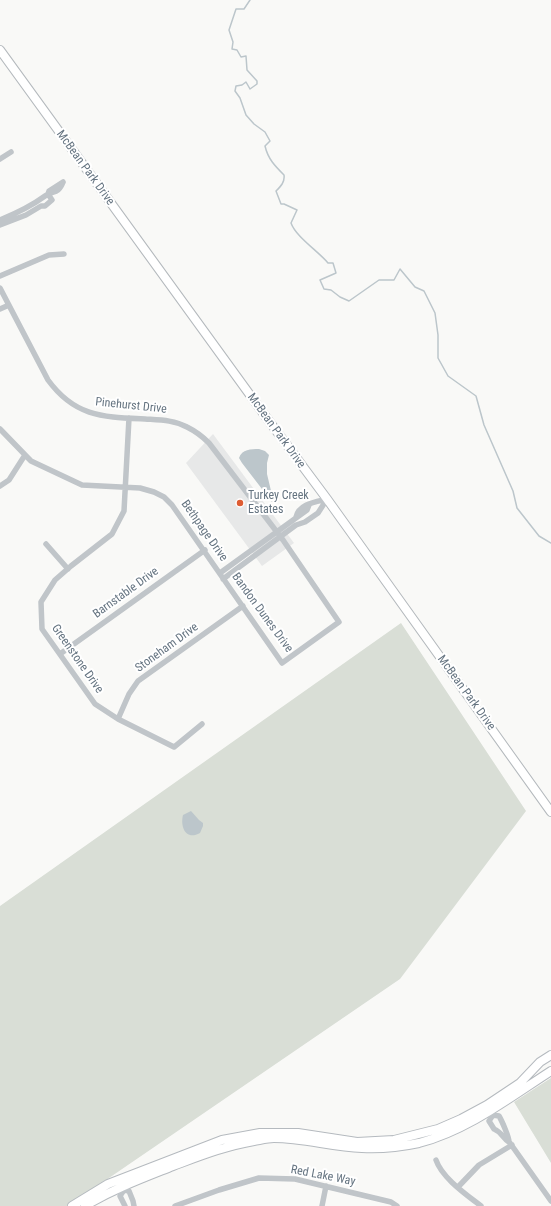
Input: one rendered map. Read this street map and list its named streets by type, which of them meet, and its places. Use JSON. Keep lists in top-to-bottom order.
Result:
{
  "streets": {
    "main road": ["McBean Park Drive"],
    "street": [
      "Pinehurst Drive",
      "Bethpage Drive",
      "Barnstable Drive",
      "Bandon Dunes Drive",
      "Stoneham Drive",
      "Greenstone Drive",
      "Red Lake Way"
    ]
  },
  "crossings": [
    ["Pinehurst Drive", "Bandon Dunes Drive"],
    ["Pinehurst Drive", "Greenstone Drive"],
    ["Bethpage Drive", "Barnstable Drive"],
    ["Bethpage Drive", "Bandon Dunes Drive"],
    ["Bethpage Drive", "Greenstone Drive"],
    ["Barnstable Drive", "Greenstone Drive"],
    ["Bandon Dunes Drive", "Stoneham Drive"],
    ["Stoneham Drive", "Greenstone Drive"]
  ],
  "places": ["Turkey Creek Estates"]
}
